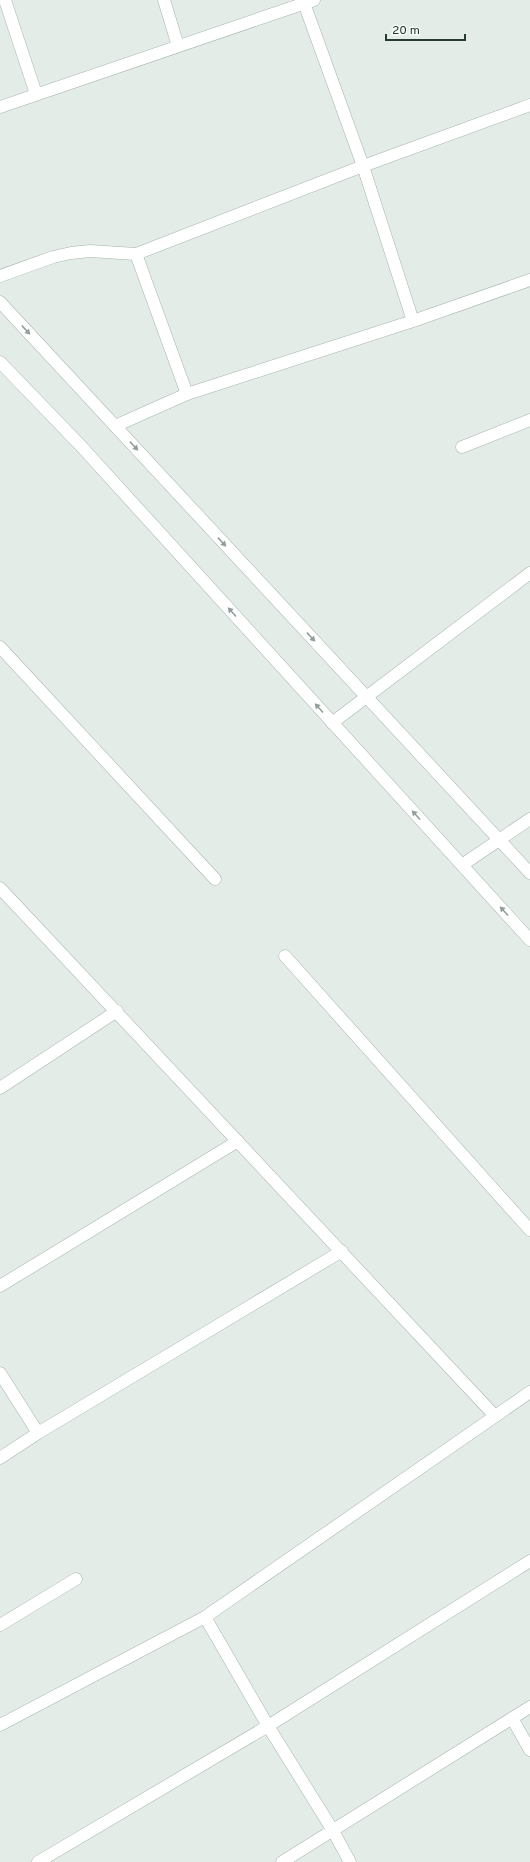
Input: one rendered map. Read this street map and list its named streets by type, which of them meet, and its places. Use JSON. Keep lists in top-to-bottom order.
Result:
{
  "scale_bar": "20 m"
}
